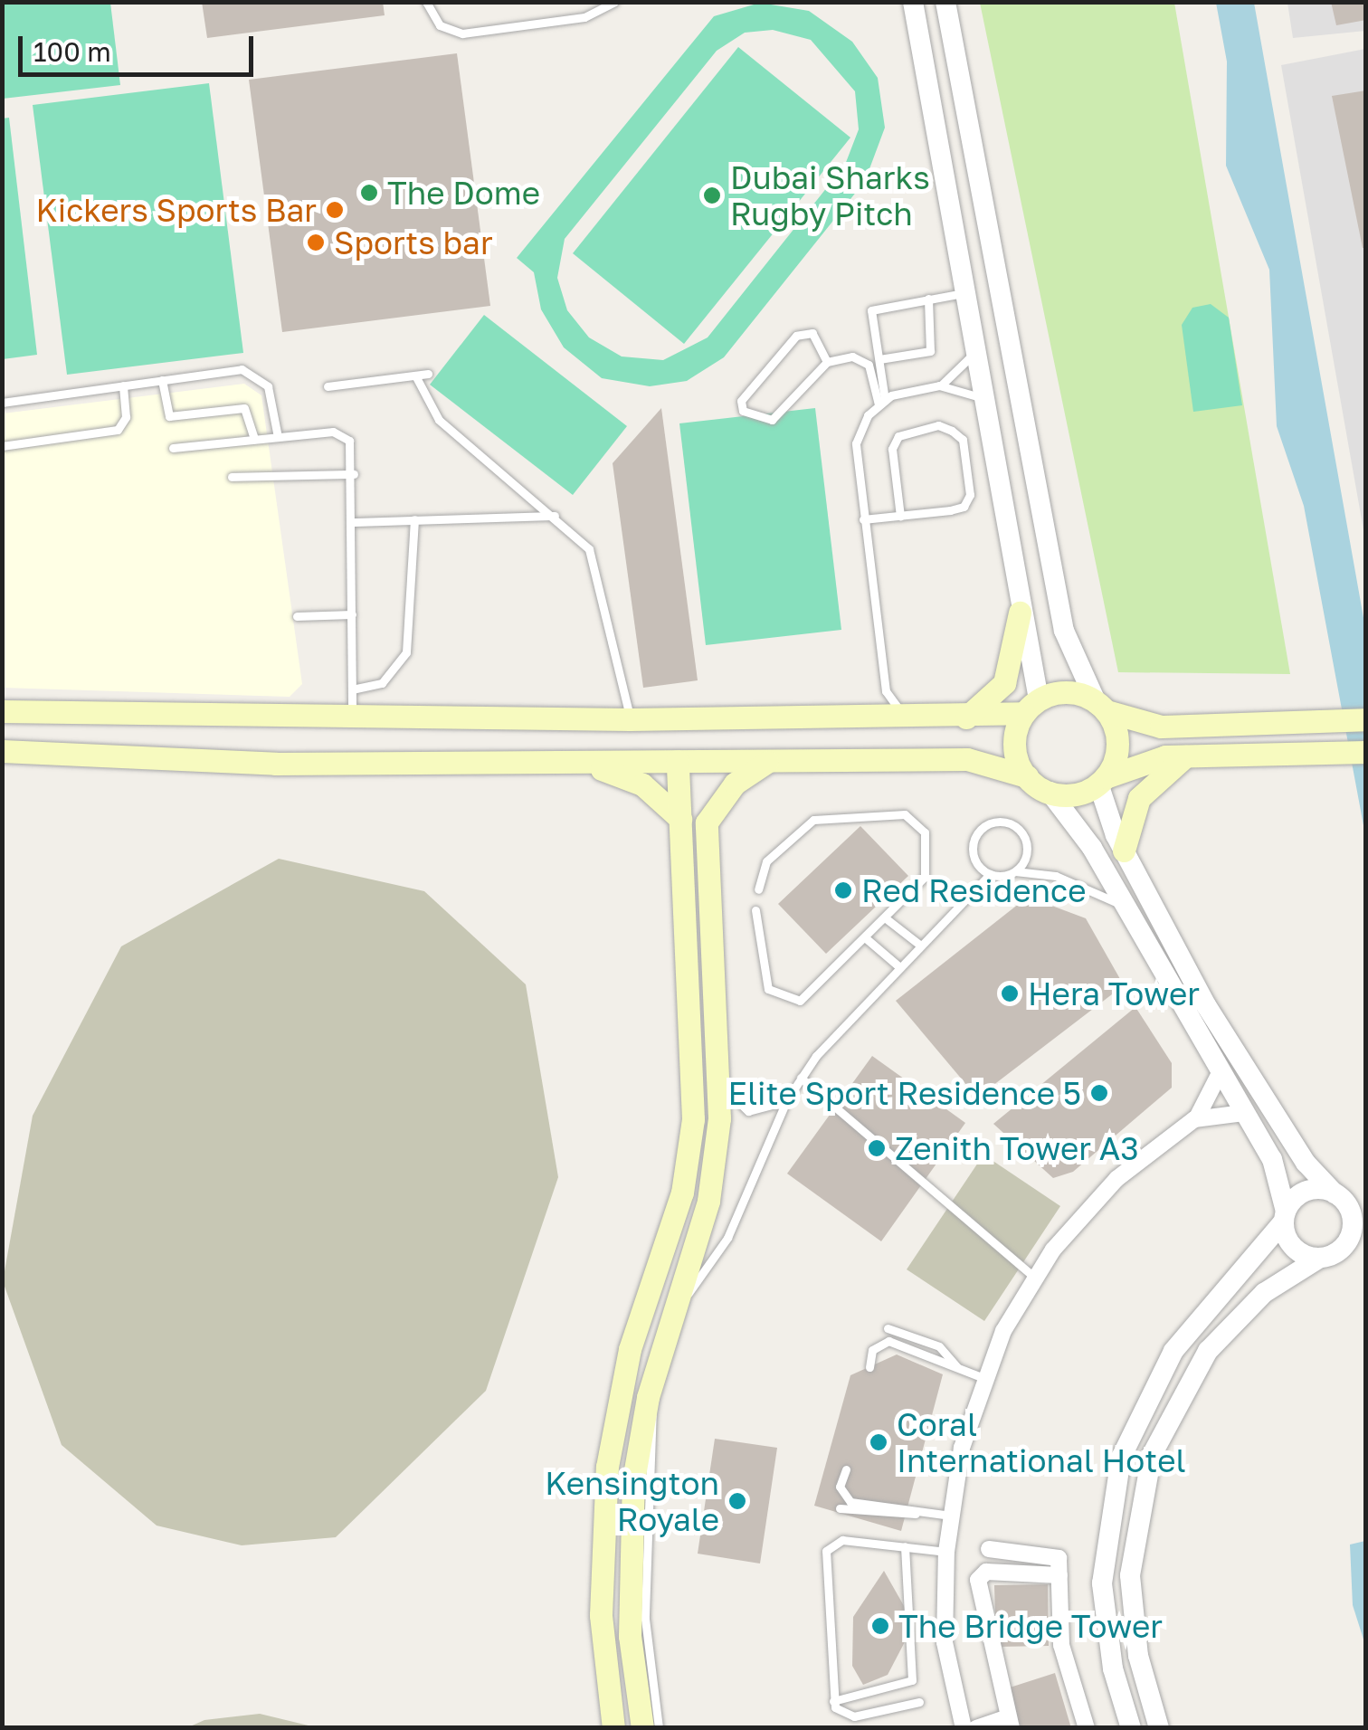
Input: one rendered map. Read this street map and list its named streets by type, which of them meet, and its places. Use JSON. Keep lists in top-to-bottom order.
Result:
{
  "places": [
    "The Dome",
    "Dubai Sharks Rugby Pitch",
    "Kickers Sports Bar",
    "Sports bar",
    "Red Residence",
    "Hera Tower",
    "Elite Sport Residence 5",
    "Zenith Tower A3",
    "Coral International Hotel",
    "Kensington Royale",
    "The Bridge Tower"
  ],
  "scale_bar": "100 m"
}
